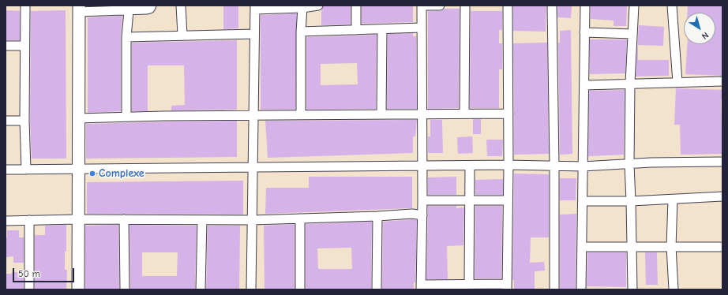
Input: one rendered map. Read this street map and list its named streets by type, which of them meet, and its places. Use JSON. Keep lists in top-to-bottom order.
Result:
{
  "places": ["Complexe"],
  "scale_bar": "50 m",
  "north": "bottom right"
}
